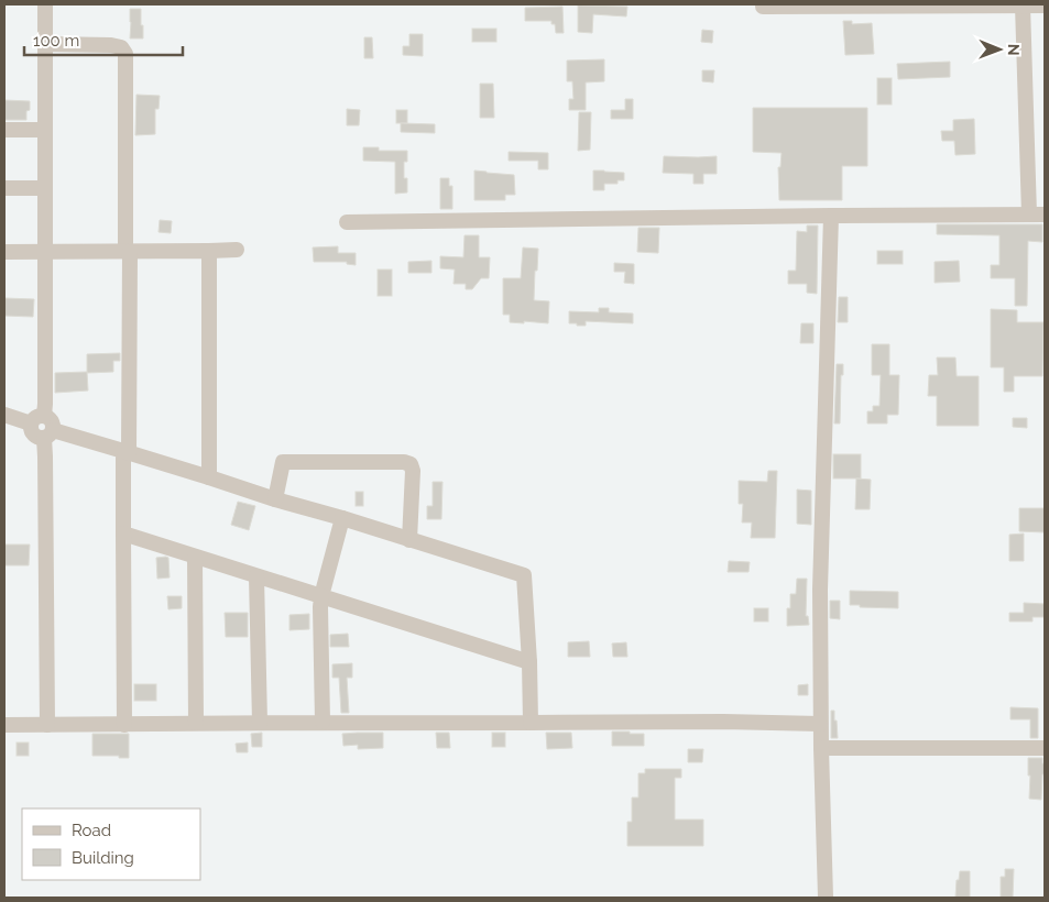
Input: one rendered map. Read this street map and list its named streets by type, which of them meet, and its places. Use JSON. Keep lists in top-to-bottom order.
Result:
{
  "legend": ["Road", "Building"],
  "scale_bar": "100 m",
  "north": "right"
}
